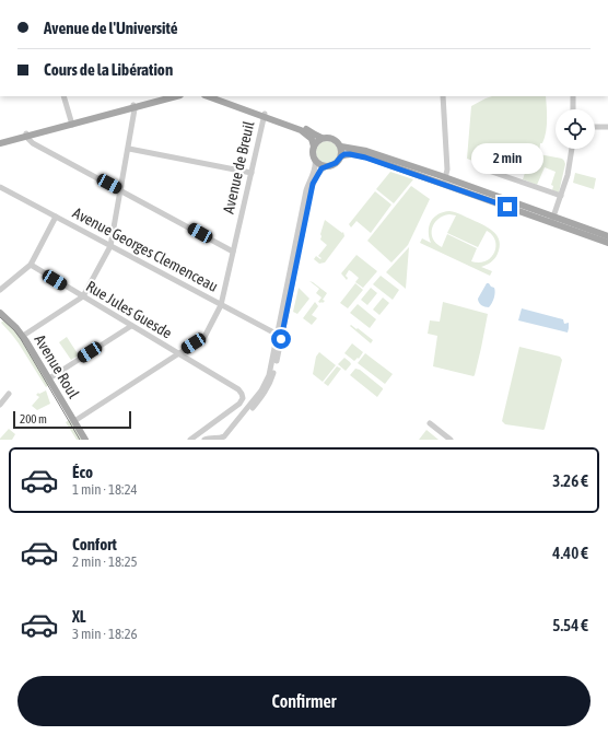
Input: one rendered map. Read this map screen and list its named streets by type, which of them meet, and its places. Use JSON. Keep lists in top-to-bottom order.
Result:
{
  "streets": {
    "main road": ["Avenue Roul"],
    "street": ["Avenue de Breuil", "Avenue Georges Clemenceau", "Rue Jules Guesde"]
  },
  "crossings": [
    ["Avenue de Breuil", "Avenue Georges Clemenceau"],
    ["Avenue de Breuil", "Rue Jules Guesde"],
    ["Avenue de Breuil", "Avenue Roul"]
  ],
  "scale_bar": "200 m",
  "page": {
    "banner": ["Avenue de l'Université", "Cours de la Libération"],
    "bubble": "2 min",
    "scale": "200 m",
    "list": [
      {
        "name": "Éco",
        "note": "1 min · 18:24",
        "value": "3.26 €"
      },
      {
        "name": "Confort",
        "note": "2 min · 18:25",
        "value": "4.40 €"
      },
      {
        "name": "XL",
        "note": "3 min · 18:26",
        "value": "5.54 €"
      }
    ],
    "buttons": "Confirmer"
  }
}
